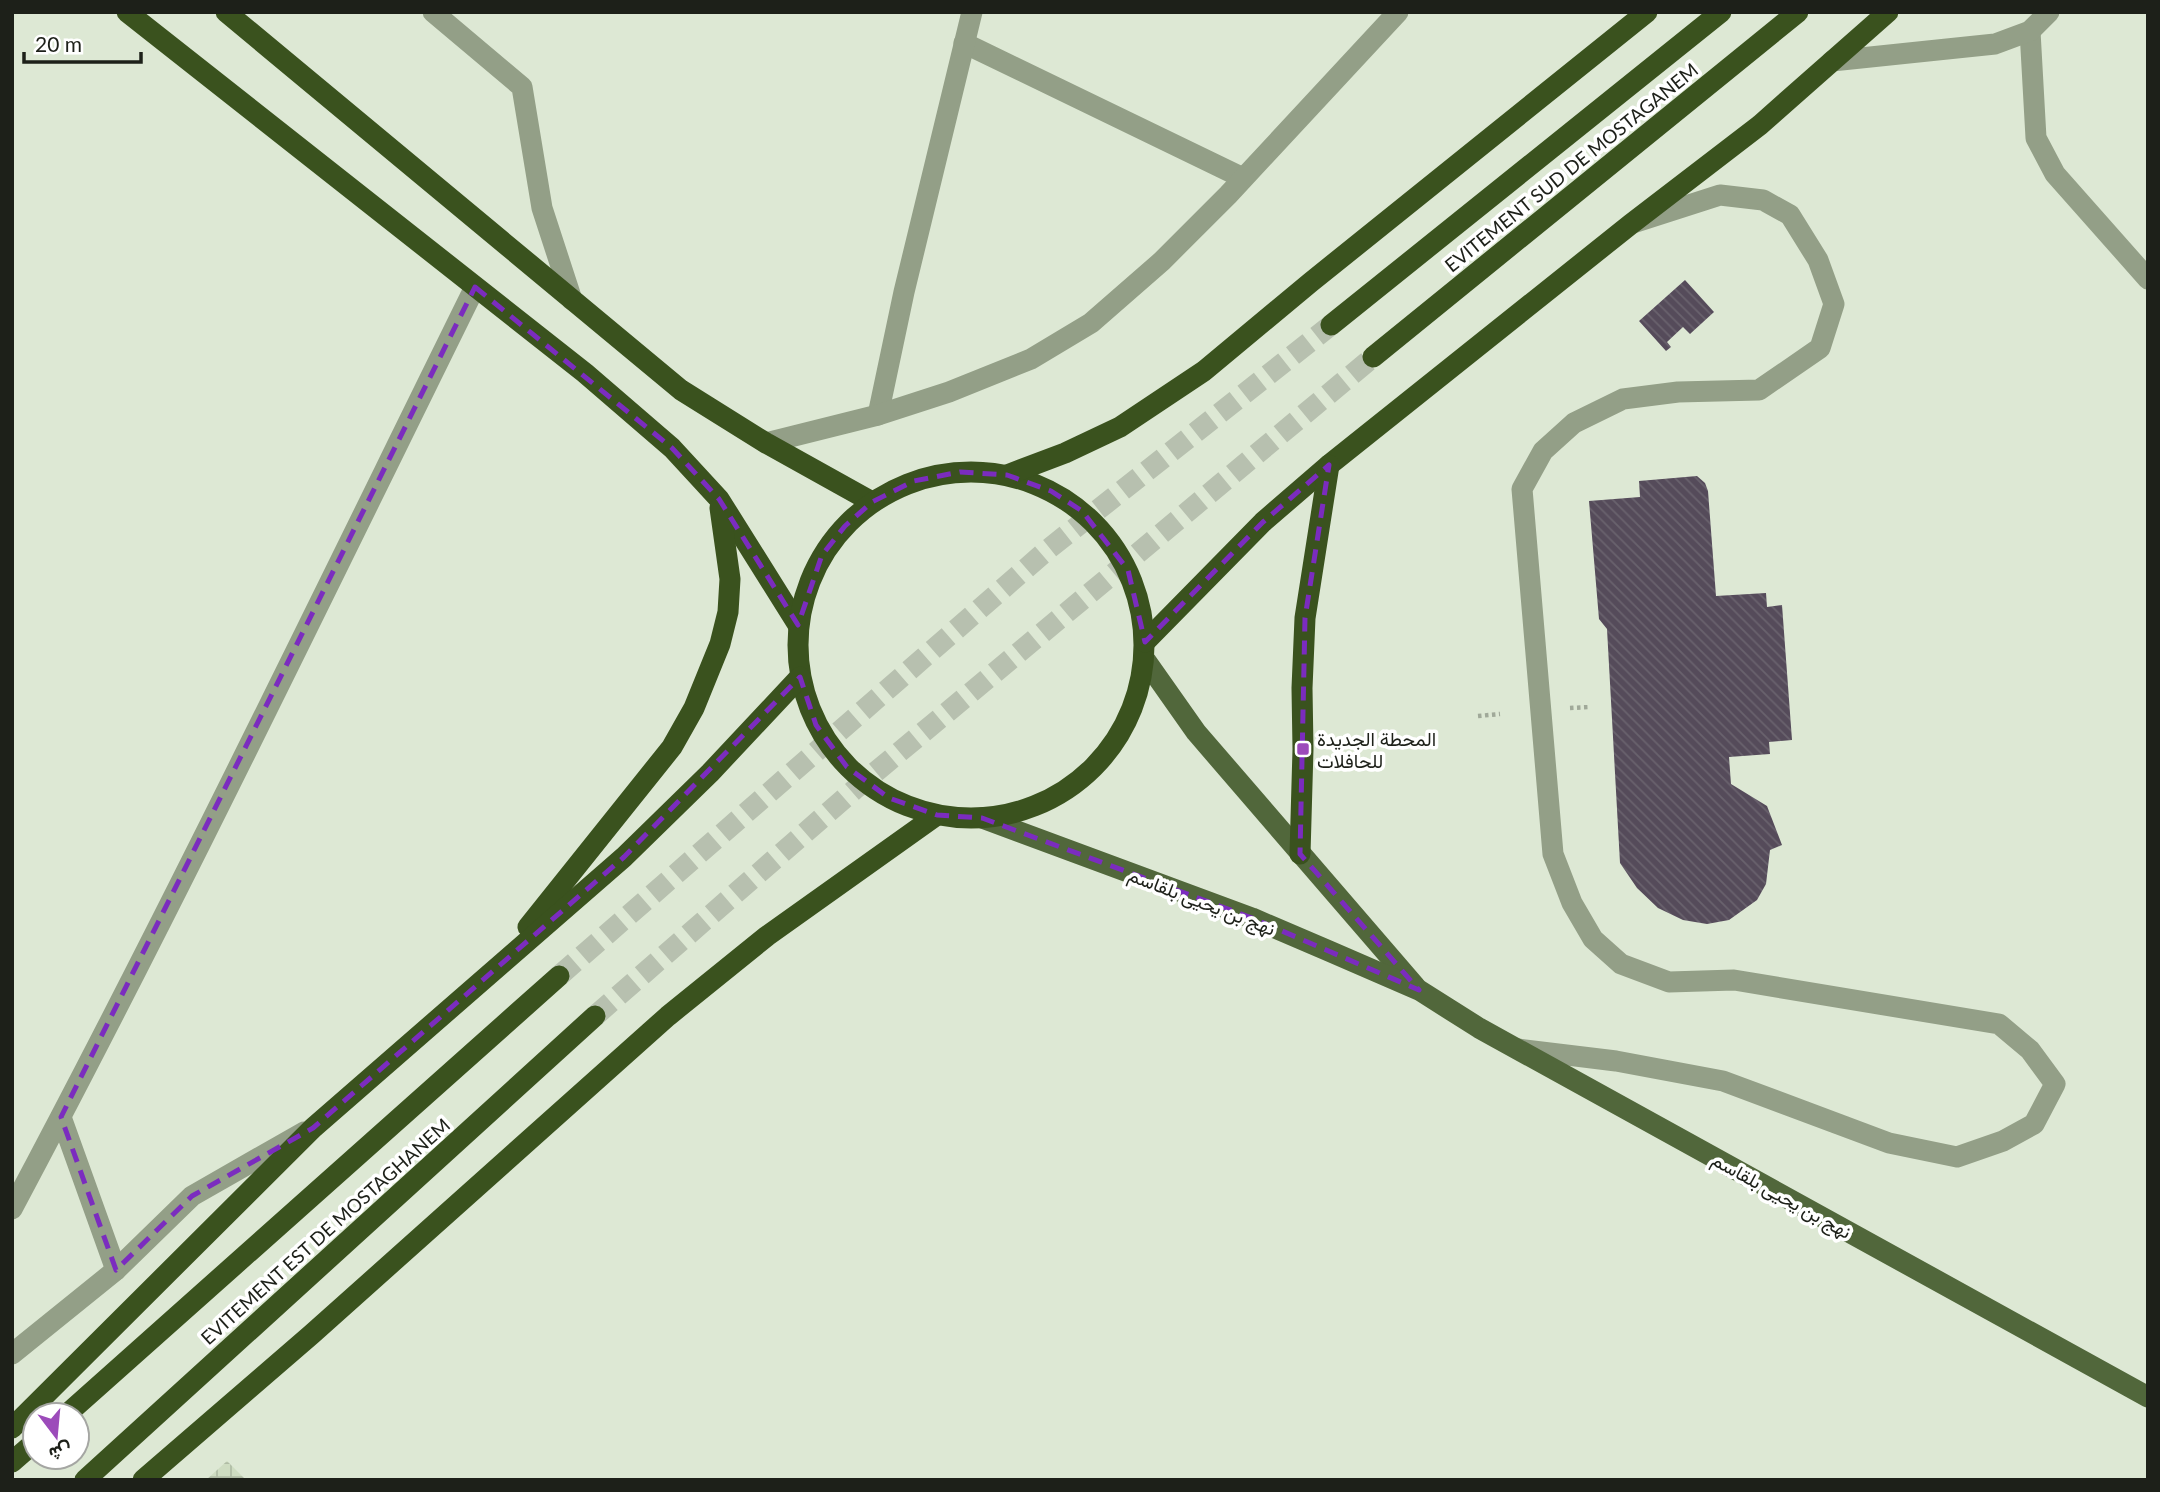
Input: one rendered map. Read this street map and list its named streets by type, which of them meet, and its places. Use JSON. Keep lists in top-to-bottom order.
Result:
{
  "streets": {
    "highway": ["EVITEMENT SUD DE MOSTAGANEM", "EVITEMENT EST DE MOSTAGHANEM"],
    "main road": ["نهج بن يحيى بلقاسم"]
  },
  "places": {
    "transit": ["المحطة الجديدة للحافلات"]
  },
  "scale_bar": "20 m",
  "north": "bottom"
}
